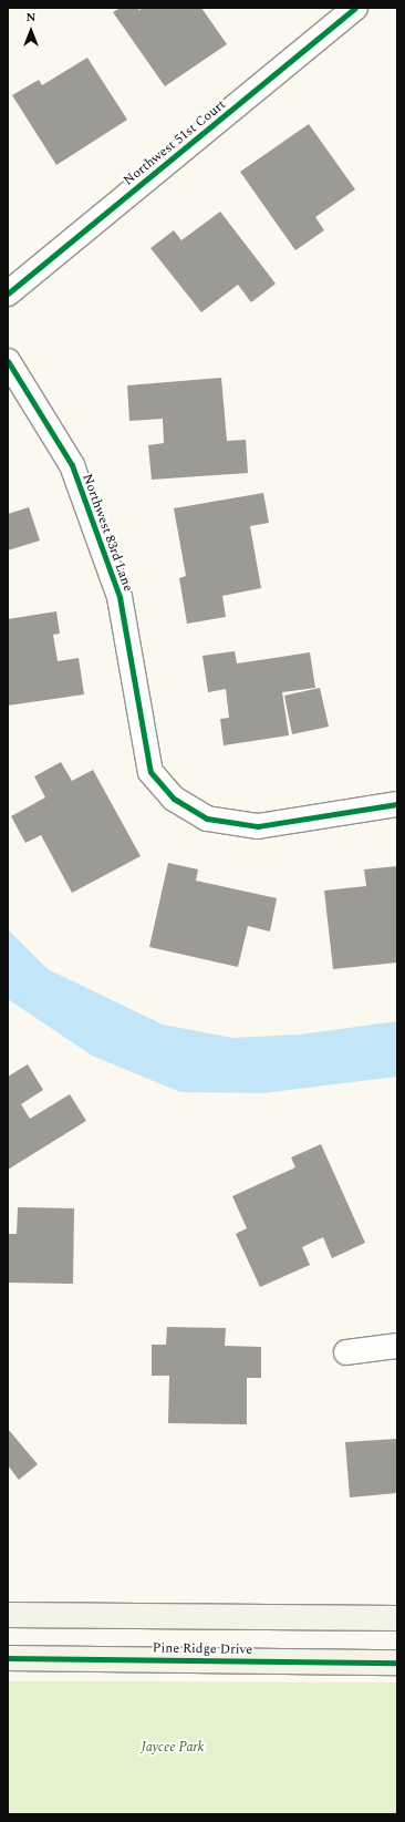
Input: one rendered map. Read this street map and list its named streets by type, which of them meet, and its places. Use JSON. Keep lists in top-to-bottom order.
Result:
{
  "streets": {
    "street": ["Northwest 51st Court", "Northwest 83rd Lane", "Pine Ridge Drive"]
  },
  "parks": ["Jaycee Park"],
  "north": "top"
}
